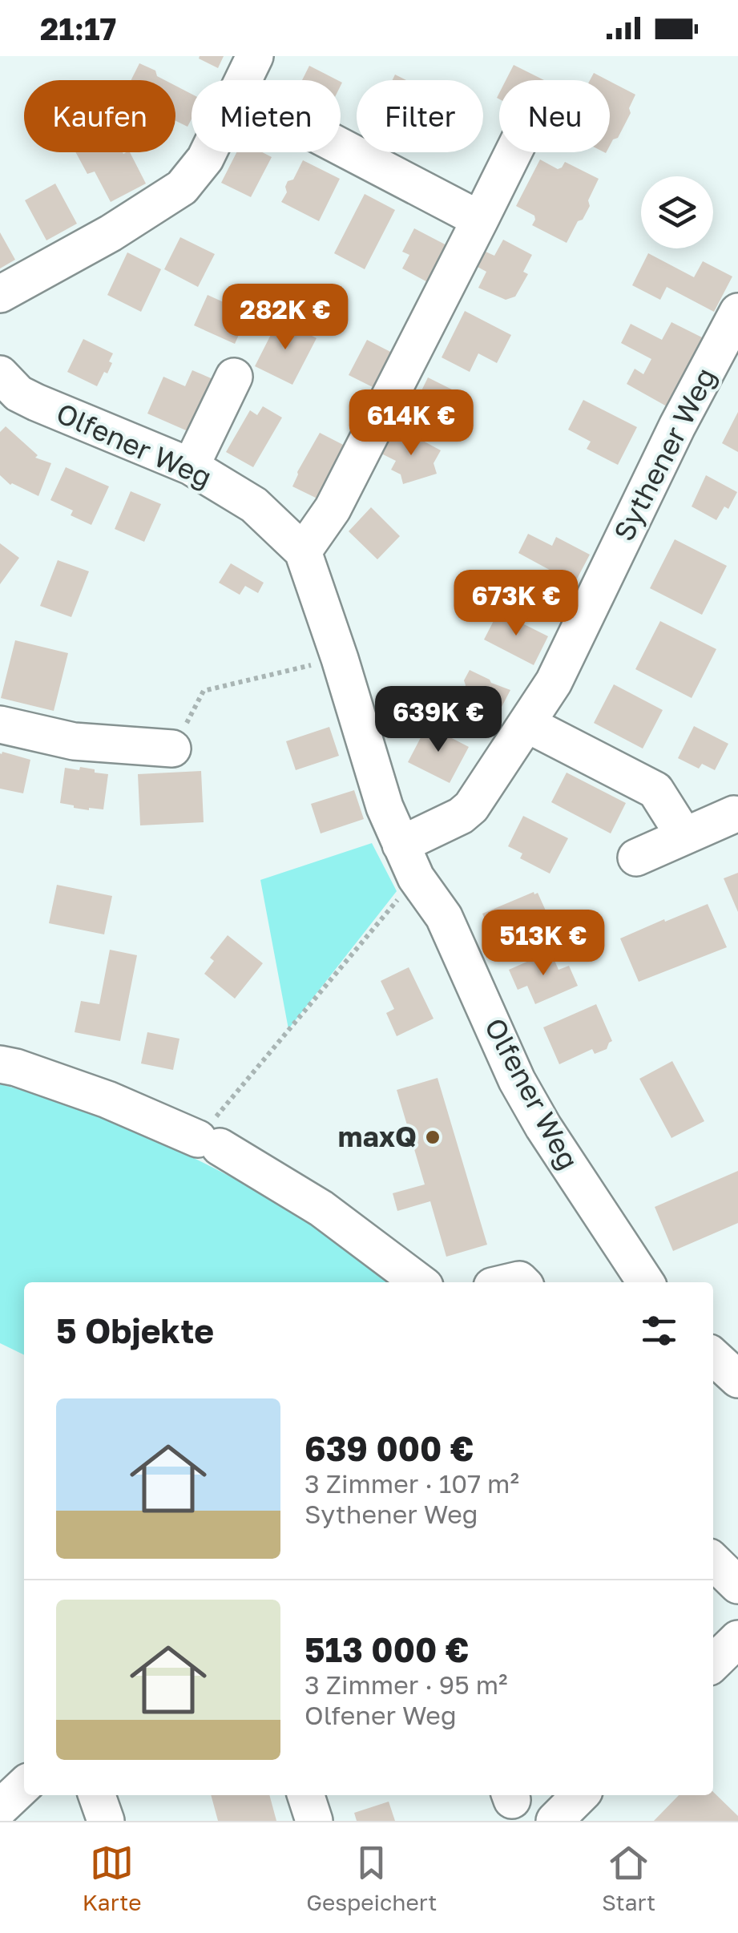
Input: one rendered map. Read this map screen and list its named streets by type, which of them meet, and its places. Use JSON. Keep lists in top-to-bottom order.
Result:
{
  "streets": {
    "street": ["Olfener Weg", "Sythener Weg"]
  },
  "crossings": [
    ["Olfener Weg", "Sythener Weg"]
  ],
  "places": ["maxQ"],
  "page": {
    "status": "21:17",
    "chip": [
      "Kaufen",
      "Mieten",
      "Filter",
      "Neu"
    ],
    "price": [
      "282K €",
      "614K €",
      "673K €",
      "639K €",
      "513K €"
    ],
    "heading": "5 Objekte",
    "list": [
      {
        "name": "639 000 €",
        "note": "3 Zimmer · 107 m² · Sythener Weg"
      },
      {
        "name": "513 000 €",
        "note": "3 Zimmer · 95 m² · Olfener Weg"
      }
    ],
    "tabs": ["Karte", "Gespeichert", "Start"]
  }
}
